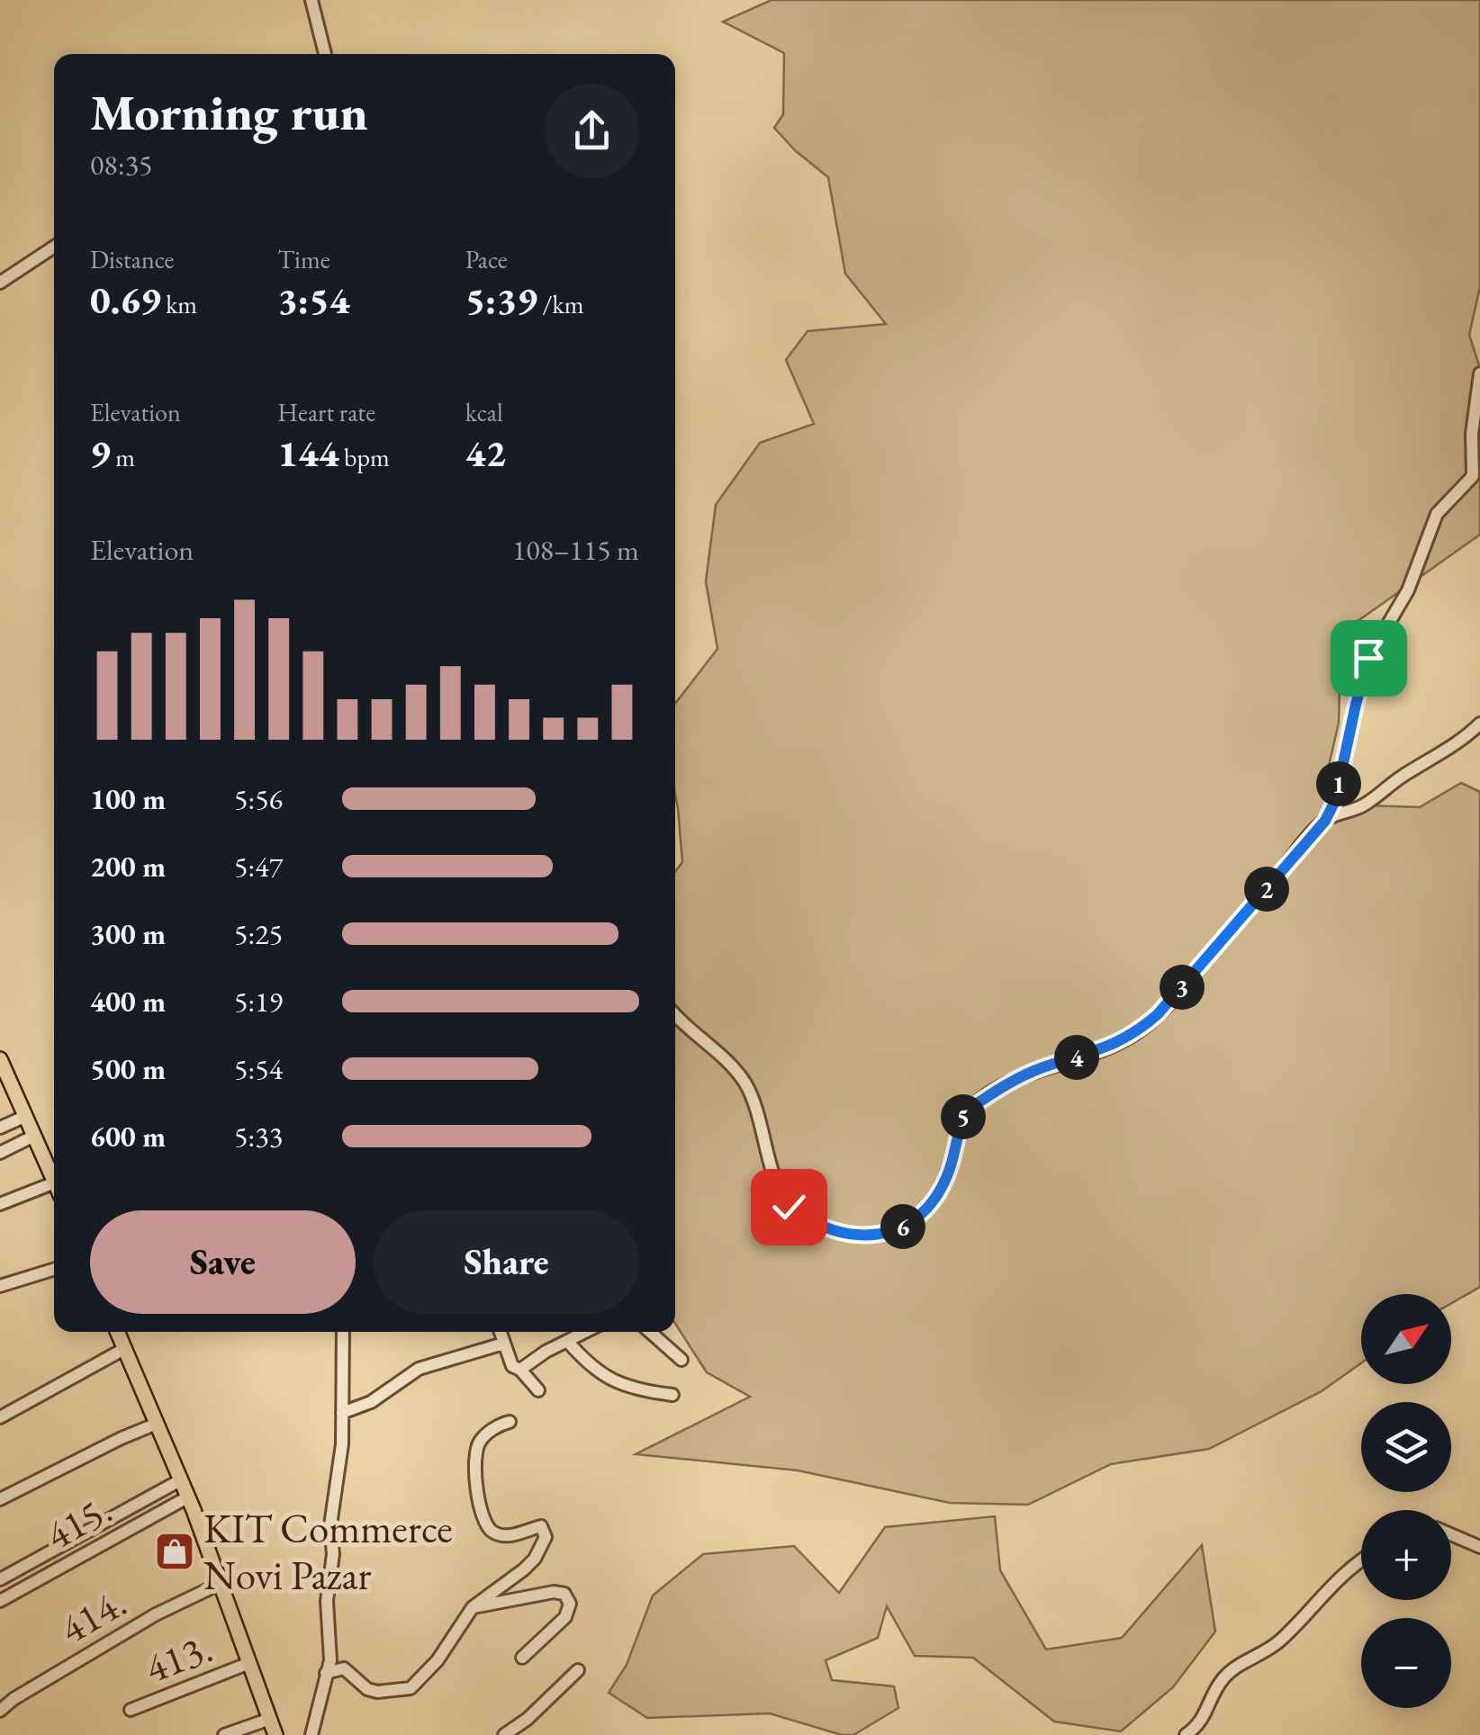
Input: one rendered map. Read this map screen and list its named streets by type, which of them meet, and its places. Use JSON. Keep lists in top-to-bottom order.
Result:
{
  "streets": {
    "street": ["415.", "414.", "413."]
  },
  "places": {
    "shop": ["KIT Commerce Novi Pazar"]
  },
  "north": "top right",
  "page": {
    "heading": ["Morning run", "08:35"],
    "stats": [
      ["Distance", "0.69 km"],
      ["Time", "3:54"],
      ["Pace", "5:39 /km"],
      ["Elevation", "9 m"],
      ["Heart rate", "144 bpm"],
      ["kcal", "42"]
    ],
    "chart": ["Elevation", "108–115 m"],
    "pins": [
      "1",
      "2",
      "3",
      "4",
      "5",
      "6"
    ],
    "list": [
      {
        "name": "100 m",
        "note": "5:56"
      },
      {
        "name": "200 m",
        "note": "5:47"
      },
      {
        "name": "300 m",
        "note": "5:25"
      },
      {
        "name": "400 m",
        "note": "5:19"
      },
      {
        "name": "500 m",
        "note": "5:54"
      },
      {
        "name": "600 m",
        "note": "5:33"
      }
    ],
    "buttons": ["Save", "Share"],
    "map_buttons": ["+", "−"]
  }
}
